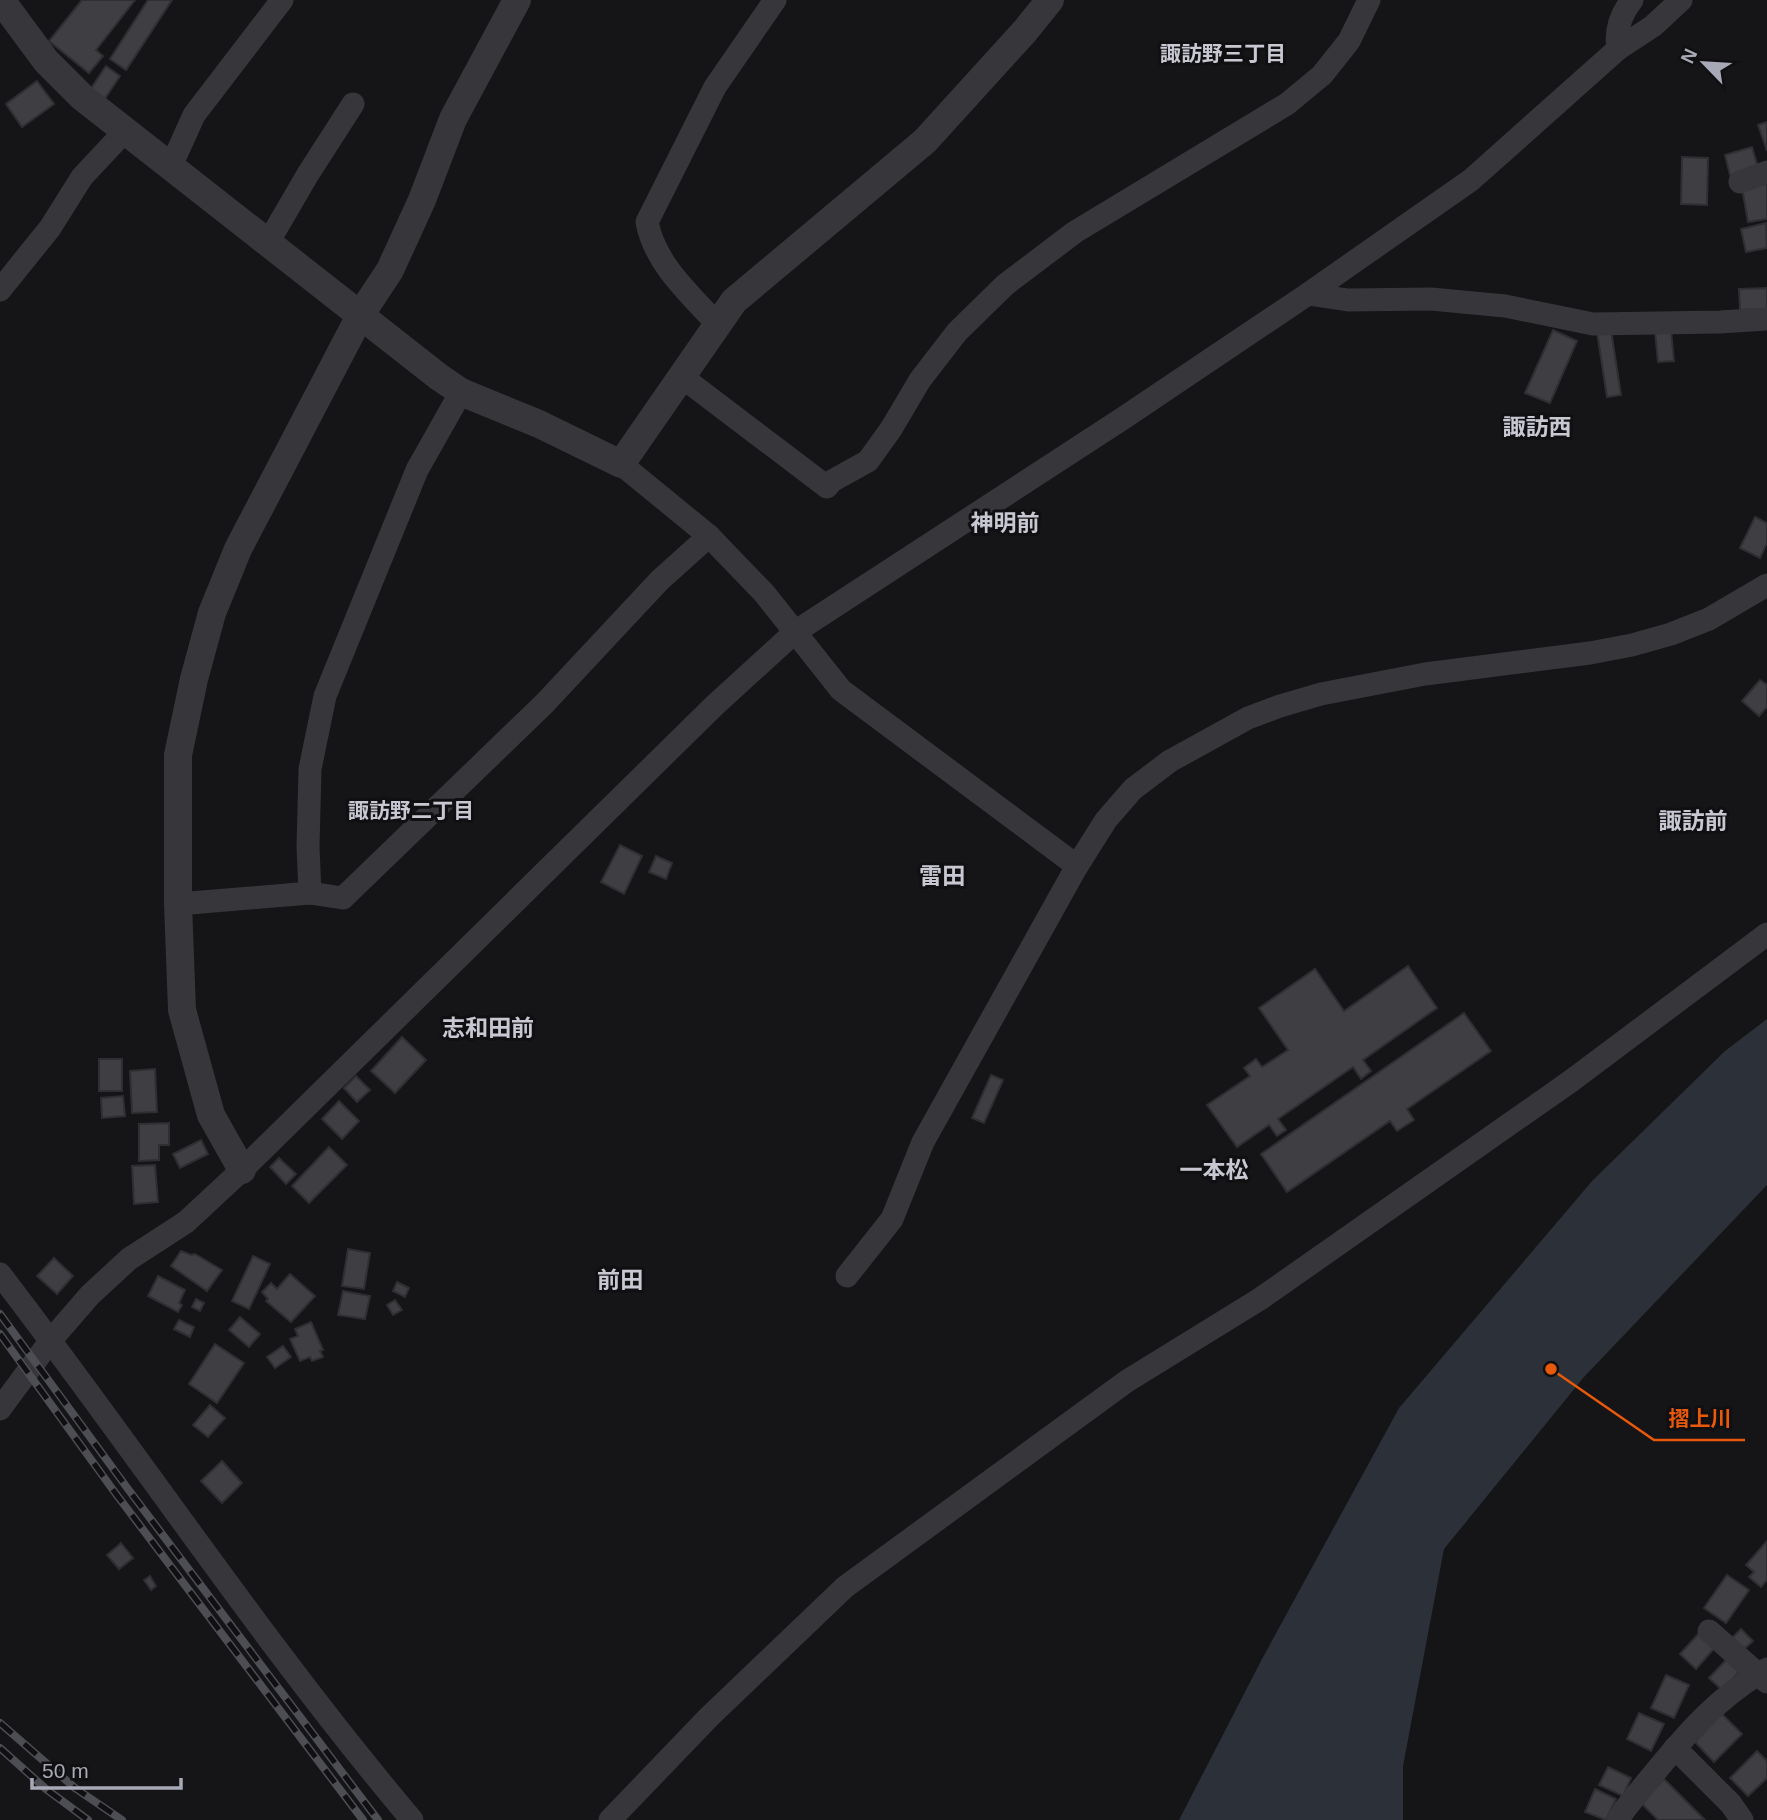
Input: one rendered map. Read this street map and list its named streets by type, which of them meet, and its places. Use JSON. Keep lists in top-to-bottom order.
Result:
{
  "districts": [
    "諏訪野三丁目",
    "諏訪西",
    "神明前",
    "諏訪野二丁目",
    "諏訪前",
    "雷田",
    "志和田前",
    "一本松",
    "前田"
  ],
  "places": ["摺上川"],
  "scale_bar": "50 m",
  "north": "top left"
}
